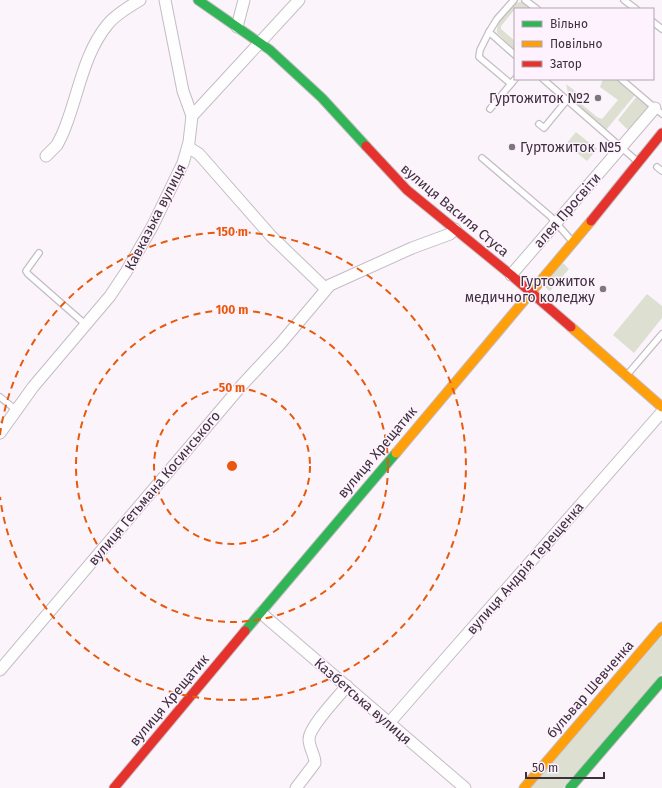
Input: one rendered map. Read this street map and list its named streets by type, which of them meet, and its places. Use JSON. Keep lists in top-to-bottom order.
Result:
{
  "streets": {
    "street": [
      "вулиця Василя Стуса",
      "алея Просвіти",
      "Кавказька вулиця",
      "вулиця Хрещатик",
      "вулиця Гетьмана Косинського",
      "вулиця Андрія Терещенка",
      "бульвар Шевченка",
      "Казбетська вулиця"
    ]
  },
  "crossings": [
    ["вулиця Василя Стуса", "алея Просвіти"],
    ["вулиця Василя Стуса", "вулиця Хрещатик"],
    ["вулиця Василя Стуса", "вулиця Гетьмана Косинського"],
    ["вулиця Хрещатик", "Казбетська вулиця"],
    ["вулиця Андрія Терещенка", "Казбетська вулиця"]
  ],
  "places": ["Гуртожиток №2", "Гуртожиток №5", "Гуртожиток медичного коледжу"],
  "legend": ["Вільно", "Повільно", "Затор"],
  "scale_bar": "50 m",
  "rings": ["150 m", "100 m", "50 m"]
}
